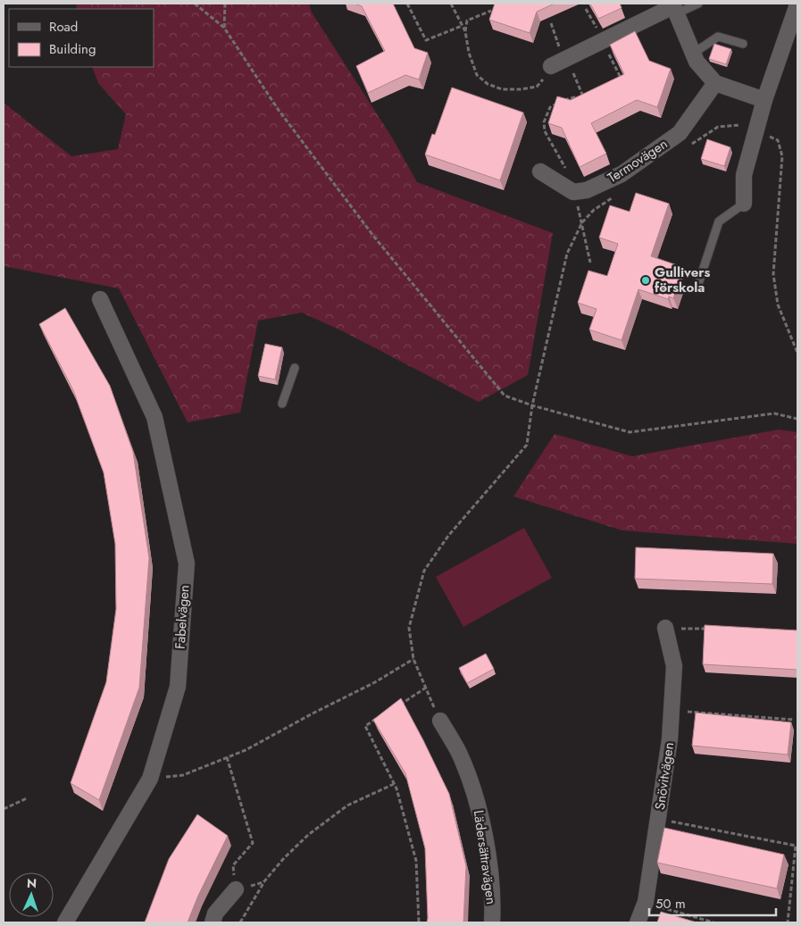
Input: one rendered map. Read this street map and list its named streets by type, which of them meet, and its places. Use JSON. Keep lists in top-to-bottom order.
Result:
{
  "streets": {
    "street": [
      "Termovägen",
      "Fabelvägen",
      "Snövitvägen",
      "Lädersättravägen"
    ]
  },
  "places": ["Gullivers förskola"],
  "legend": ["Road", "Building"],
  "scale_bar": "50 m",
  "north": "top"
}
